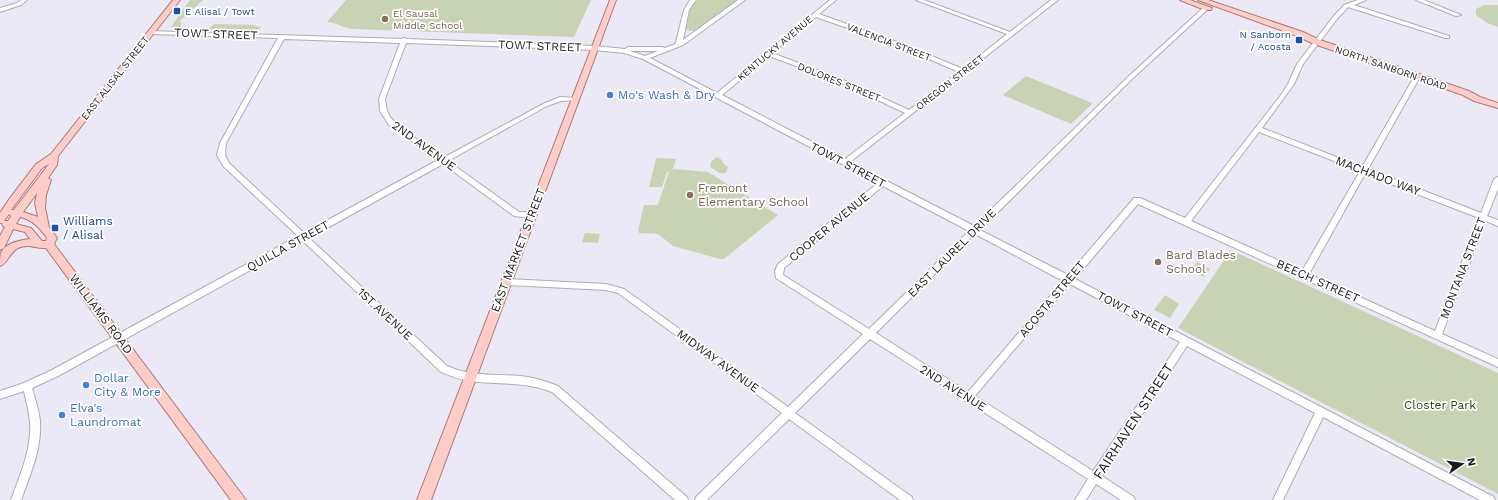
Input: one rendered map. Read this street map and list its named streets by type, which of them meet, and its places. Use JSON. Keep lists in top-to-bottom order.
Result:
{
  "streets": {
    "main road": [
      "NORTH SANBORN ROAD",
      "EAST ALISAL STREET",
      "EAST MARKET STREET",
      "EAST LAUREL DRIVE",
      "WILLIAMS ROAD"
    ],
    "street": [
      "TOWT STREET",
      "VALENCIA STREET",
      "KENTUCKY AVENUE",
      "DOLORES STREET",
      "OREGON STREET",
      "2ND AVENUE",
      "MACHADO WAY",
      "COOPER AVENUE",
      "QUILLA STREET",
      "MONTANA STREET",
      "BEECH STREET",
      "ACOSTA STREET",
      "1ST AVENUE",
      "MIDWAY AVENUE",
      "FAIRHAVEN STREET"
    ]
  },
  "crossings": [
    ["TOWT STREET", "KENTUCKY AVENUE"],
    ["TOWT STREET", "EAST ALISAL STREET"],
    ["TOWT STREET", "OREGON STREET"],
    ["TOWT STREET", "2ND AVENUE"],
    ["TOWT STREET", "COOPER AVENUE"],
    ["TOWT STREET", "EAST MARKET STREET"],
    ["TOWT STREET", "EAST LAUREL DRIVE"],
    ["TOWT STREET", "ACOSTA STREET"],
    ["TOWT STREET", "1ST AVENUE"],
    ["TOWT STREET", "FAIRHAVEN STREET"],
    ["VALENCIA STREET", "KENTUCKY AVENUE"],
    ["VALENCIA STREET", "OREGON STREET"],
    ["KENTUCKY AVENUE", "DOLORES STREET"],
    ["NORTH SANBORN ROAD", "EAST LAUREL DRIVE"],
    ["DOLORES STREET", "OREGON STREET"],
    ["2ND AVENUE", "COOPER AVENUE"],
    ["2ND AVENUE", "QUILLA STREET"],
    ["2ND AVENUE", "EAST MARKET STREET"],
    ["2ND AVENUE", "EAST LAUREL DRIVE"],
    ["2ND AVENUE", "ACOSTA STREET"],
    ["2ND AVENUE", "FAIRHAVEN STREET"],
    ["MACHADO WAY", "MONTANA STREET"],
    ["QUILLA STREET", "EAST MARKET STREET"],
    ["QUILLA STREET", "WILLIAMS ROAD"],
    ["QUILLA STREET", "1ST AVENUE"],
    ["EAST MARKET STREET", "1ST AVENUE"],
    ["EAST MARKET STREET", "MIDWAY AVENUE"],
    ["EAST LAUREL DRIVE", "MIDWAY AVENUE"],
    ["MONTANA STREET", "BEECH STREET"],
    ["BEECH STREET", "ACOSTA STREET"]
  ],
  "parks": ["Closter Park"],
  "places": {
    "transit": ["E Alisal / Towt", "N Sanborn / Acosta", "Williams / Alisal"],
    "other": [
      "El Sausal Middle School",
      "Mo's Wash & Dry",
      "Fremont Elementary School",
      "Bard Blades School",
      "Dollar City & More",
      "Elva's Laundromat"
    ]
  },
  "north": "right"
}
